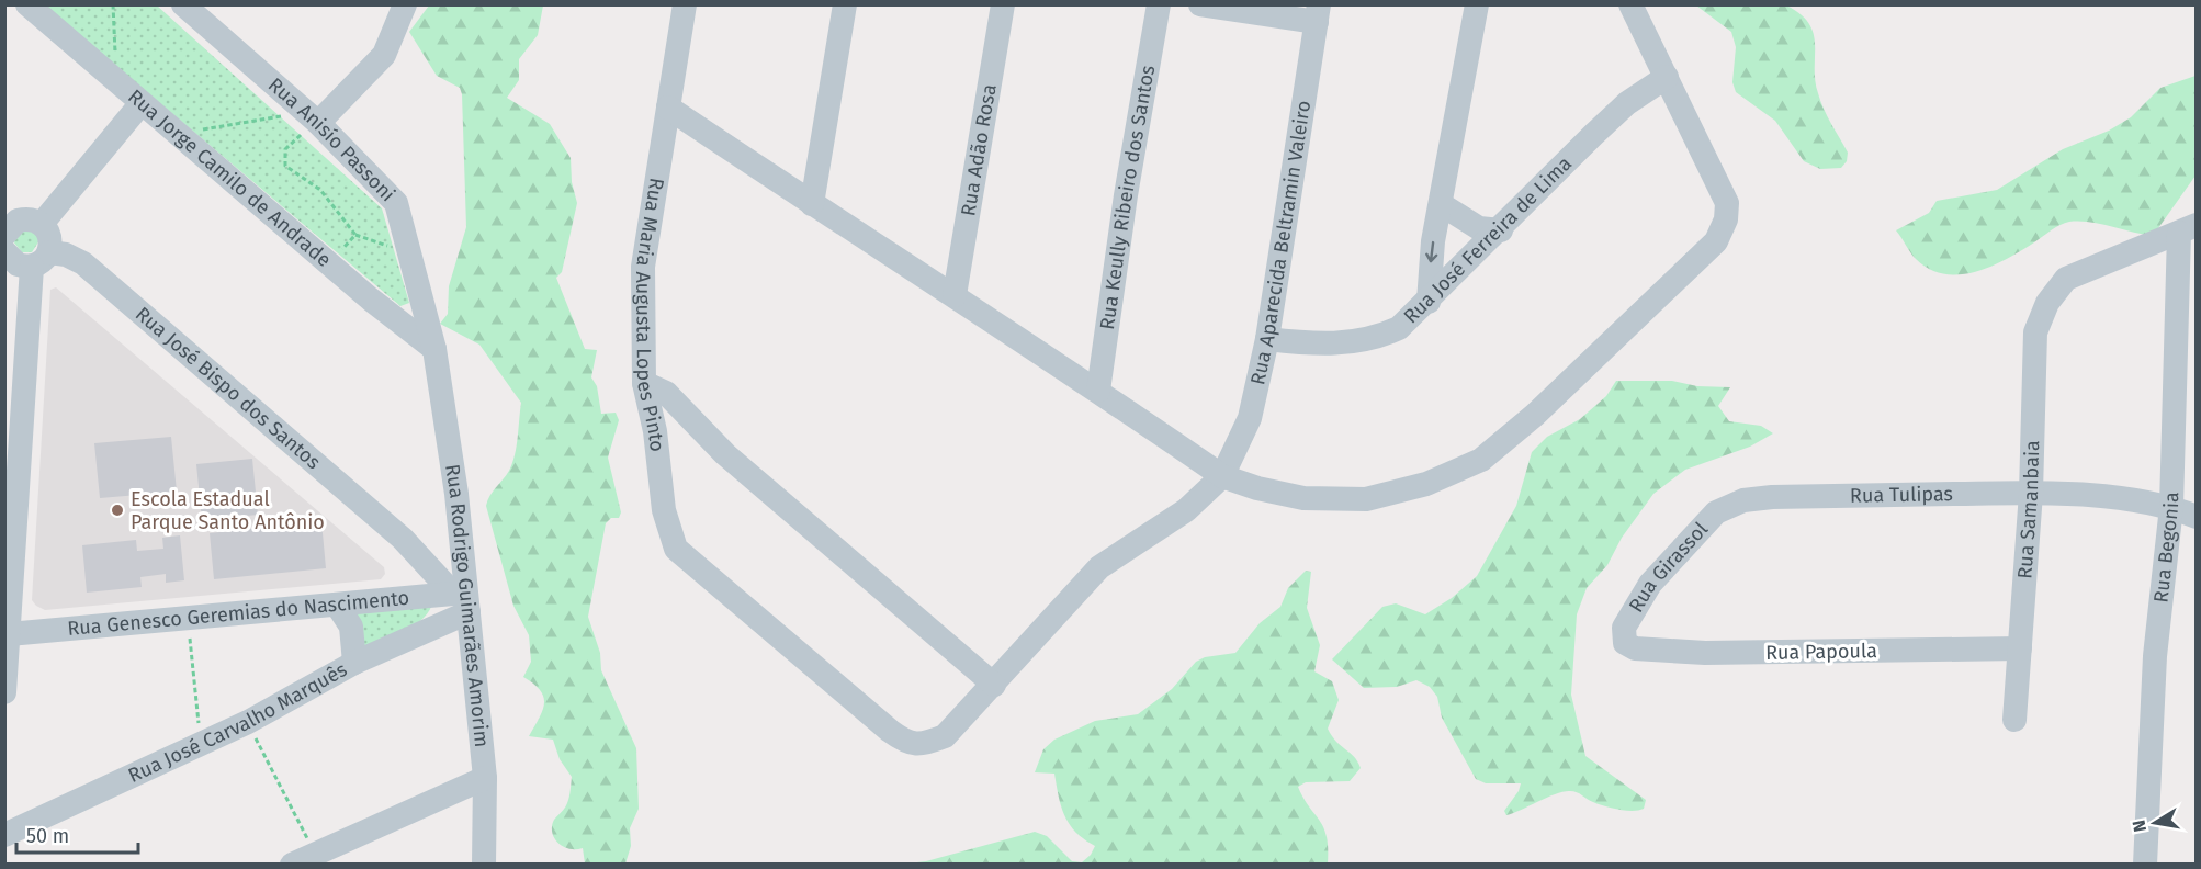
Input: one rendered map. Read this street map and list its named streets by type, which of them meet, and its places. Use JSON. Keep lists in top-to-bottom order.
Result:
{
  "streets": {
    "street": [
      "Rua Anisío Passoni",
      "Rua Adão Rosa",
      "Rua Jorge Camilo de Andrade",
      "Rua Keully Ribeiro dos Santos",
      "Rua José Ferreira de Lima",
      "Rua Aparecida Beltramin Valeiro",
      "Rua Maria Augusta Lopes Pinto",
      "Rua José Bispo dos Santos",
      "Rua Tulipas",
      "Rua Samanbaia",
      "Rua Begonia",
      "Rua Girassol",
      "Rua Rodrigo Guimarães Amorim",
      "Rua Genesco Geremias do Nascimento",
      "Rua Papoula",
      "Rua José Carvalho Marquês"
    ]
  },
  "crossings": [
    ["Rua Anisío Passoni", "Rua Jorge Camilo de Andrade"],
    ["Rua Anisío Passoni", "Rua Rodrigo Guimarães Amorim"],
    ["Rua Jorge Camilo de Andrade", "Rua Rodrigo Guimarães Amorim"],
    ["Rua José Ferreira de Lima", "Rua Aparecida Beltramin Valeiro"],
    ["Rua José Bispo dos Santos", "Rua Rodrigo Guimarães Amorim"],
    ["Rua José Bispo dos Santos", "Rua Genesco Geremias do Nascimento"],
    ["Rua José Bispo dos Santos", "Rua José Carvalho Marquês"],
    ["Rua Tulipas", "Rua Samanbaia"],
    ["Rua Tulipas", "Rua Begonia"],
    ["Rua Tulipas", "Rua Girassol"],
    ["Rua Samanbaia", "Rua Begonia"],
    ["Rua Samanbaia", "Rua Papoula"],
    ["Rua Girassol", "Rua Papoula"],
    ["Rua Rodrigo Guimarães Amorim", "Rua Genesco Geremias do Nascimento"],
    ["Rua Rodrigo Guimarães Amorim", "Rua José Carvalho Marquês"],
    ["Rua Genesco Geremias do Nascimento", "Rua José Carvalho Marquês"]
  ],
  "places": ["Escola Estadual Parque Santo Antônio"],
  "scale_bar": "50 m",
  "north": "left"
}
